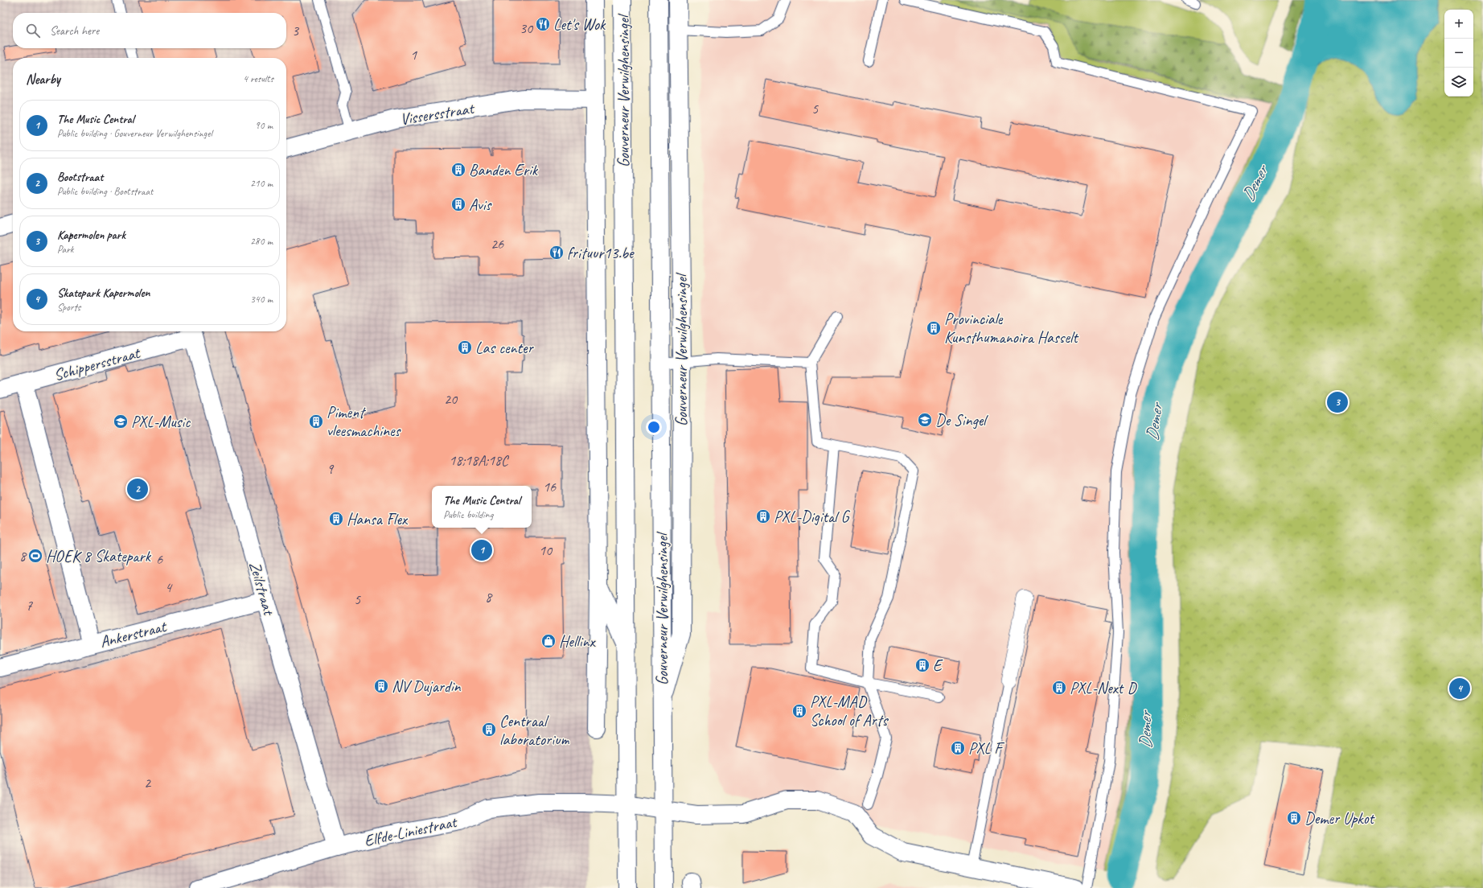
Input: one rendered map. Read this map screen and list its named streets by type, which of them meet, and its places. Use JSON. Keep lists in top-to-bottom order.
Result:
{
  "streets": {
    "main road": [
      "Gouverneur Verwilghensingel",
      "Vissersstraat",
      "Schippersstraat",
      "Zeilstraat",
      "Ankerstraat",
      "Elfde-Liniestraat"
    ]
  },
  "crossings": [
    ["Gouverneur Verwilghensingel", "Vissersstraat"],
    ["Gouverneur Verwilghensingel", "Elfde-Liniestraat"],
    ["Schippersstraat", "Zeilstraat"],
    ["Zeilstraat", "Ankerstraat"],
    ["Zeilstraat", "Elfde-Liniestraat"]
  ],
  "water": ["Demer"],
  "places": {
    "restaurant": ["Let's Wok", "frituur13.be"],
    "building": [
      "Banden Erik",
      "Avis",
      "Provinciale Kunsthumanoira Hasselt",
      "Las center",
      "Piment vleesmachines",
      "PXL-Digital G",
      "Hansa Flex",
      "E",
      "NV Dujardin",
      "PXL-Next D",
      "PXL-MAD School of Arts",
      "Centraal laboratorium",
      "PXL F",
      "Demer Upkot"
    ],
    "school or university": ["De Singel", "PXL-Music"],
    "sports": ["HOEK 8 Skatepark"],
    "shop": ["Hellinx"]
  },
  "house_numbers": [
    "30",
    "3",
    "1",
    "5",
    "26",
    "20",
    "18;18A;18C",
    "9",
    "16",
    "10",
    "8",
    "6",
    "4",
    "8",
    "5",
    "7",
    "2"
  ],
  "page": {
    "map_buttons": ["+", "−"],
    "search": "Search here",
    "heading": ["Nearby", "4 results"],
    "list": [
      {
        "mark": "1",
        "name": "The Music Central",
        "note": "Public building · Gouverneur Verwilghensingel",
        "value": "90 m"
      },
      {
        "mark": "2",
        "name": "Bootstraat",
        "note": "Public building · Bootstraat",
        "value": "210 m"
      },
      {
        "mark": "3",
        "name": "Kapermolen park",
        "note": "Park",
        "value": "280 m"
      },
      {
        "mark": "4",
        "name": "Skatepark Kapermolen",
        "note": "Sports",
        "value": "340 m"
      }
    ],
    "pins": [
      "3",
      "2",
      "1",
      "4"
    ],
    "popup": ["The Music Central", "Public building"]
  }
}
